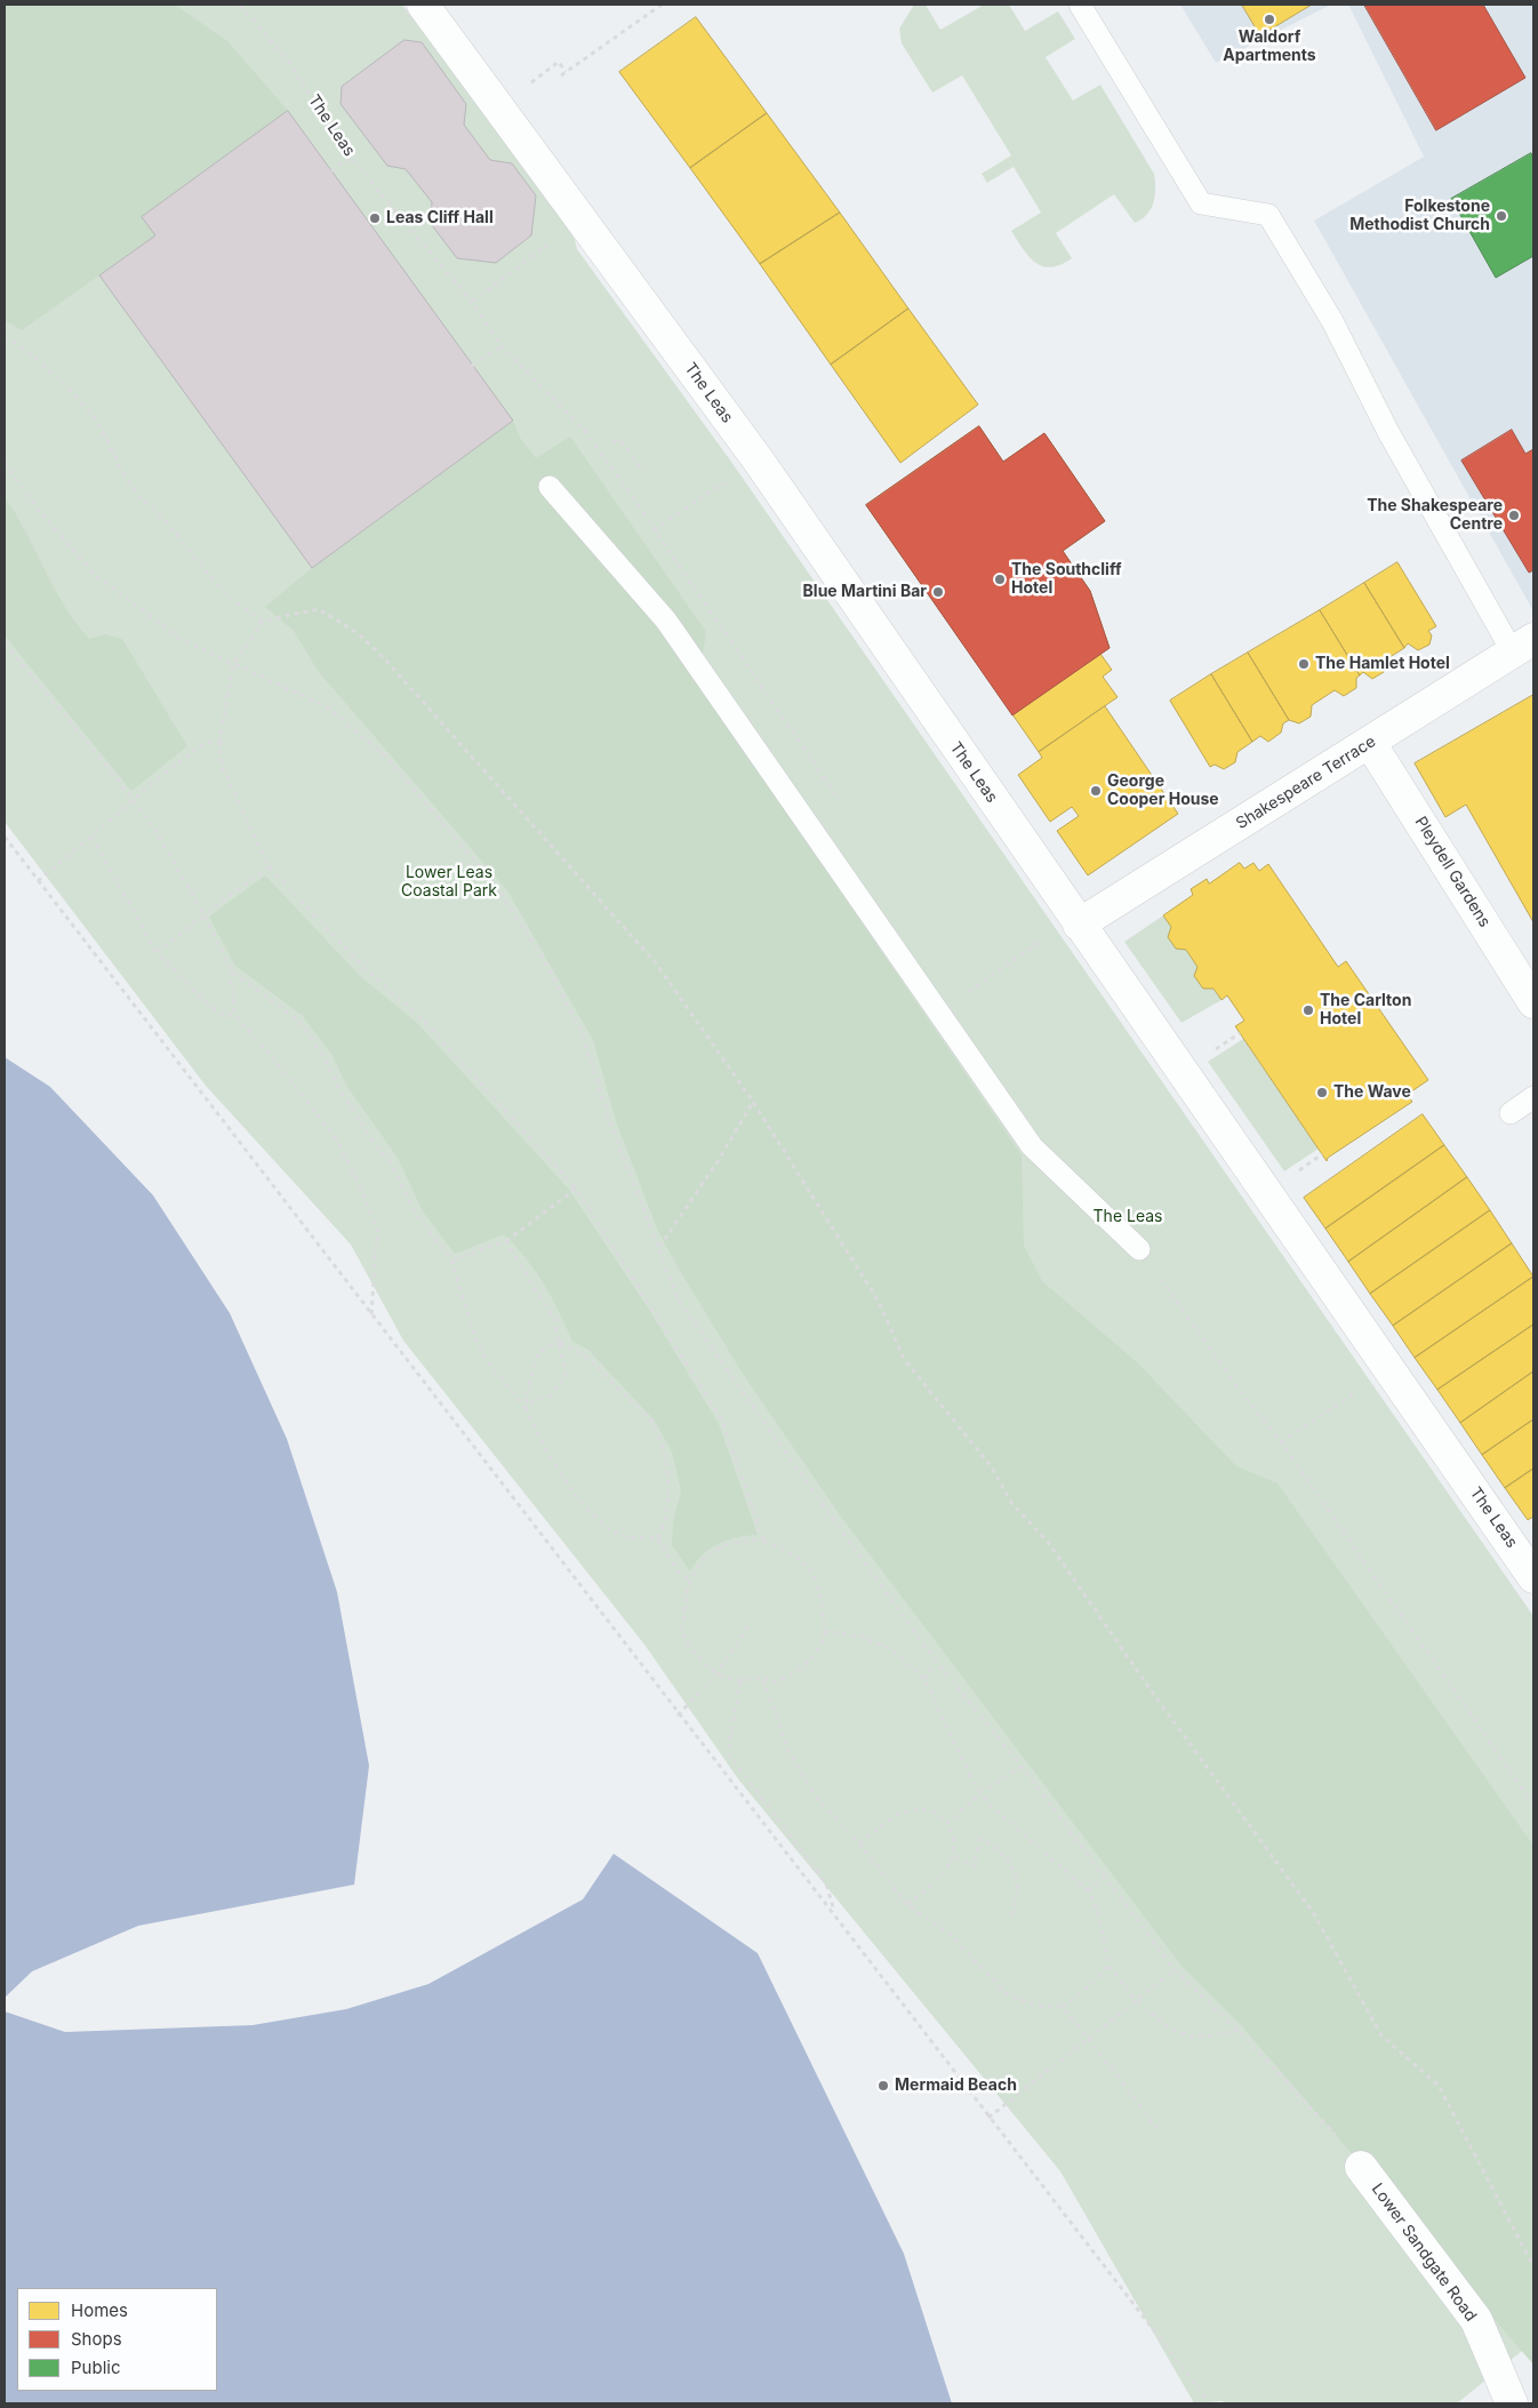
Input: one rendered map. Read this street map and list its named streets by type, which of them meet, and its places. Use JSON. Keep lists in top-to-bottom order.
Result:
{
  "streets": {
    "street": [
      "The Leas",
      "Shakespeare Terrace",
      "Pleydell Gardens",
      "Lower Sandgate Road"
    ]
  },
  "crossings": [
    ["The Leas", "Shakespeare Terrace"],
    ["Shakespeare Terrace", "Pleydell Gardens"]
  ],
  "parks": ["Lower Leas Coastal Park", "The Leas"],
  "places": [
    "Waldorf Apartments",
    "Folkestone Methodist Church",
    "Leas Cliff Hall",
    "The Shakespeare Centre",
    "The Southcliff Hotel",
    "Blue Martini Bar",
    "The Hamlet Hotel",
    "George Cooper House",
    "The Carlton Hotel",
    "The Wave",
    "Mermaid Beach"
  ],
  "legend": ["Homes", "Shops", "Public"]
}
